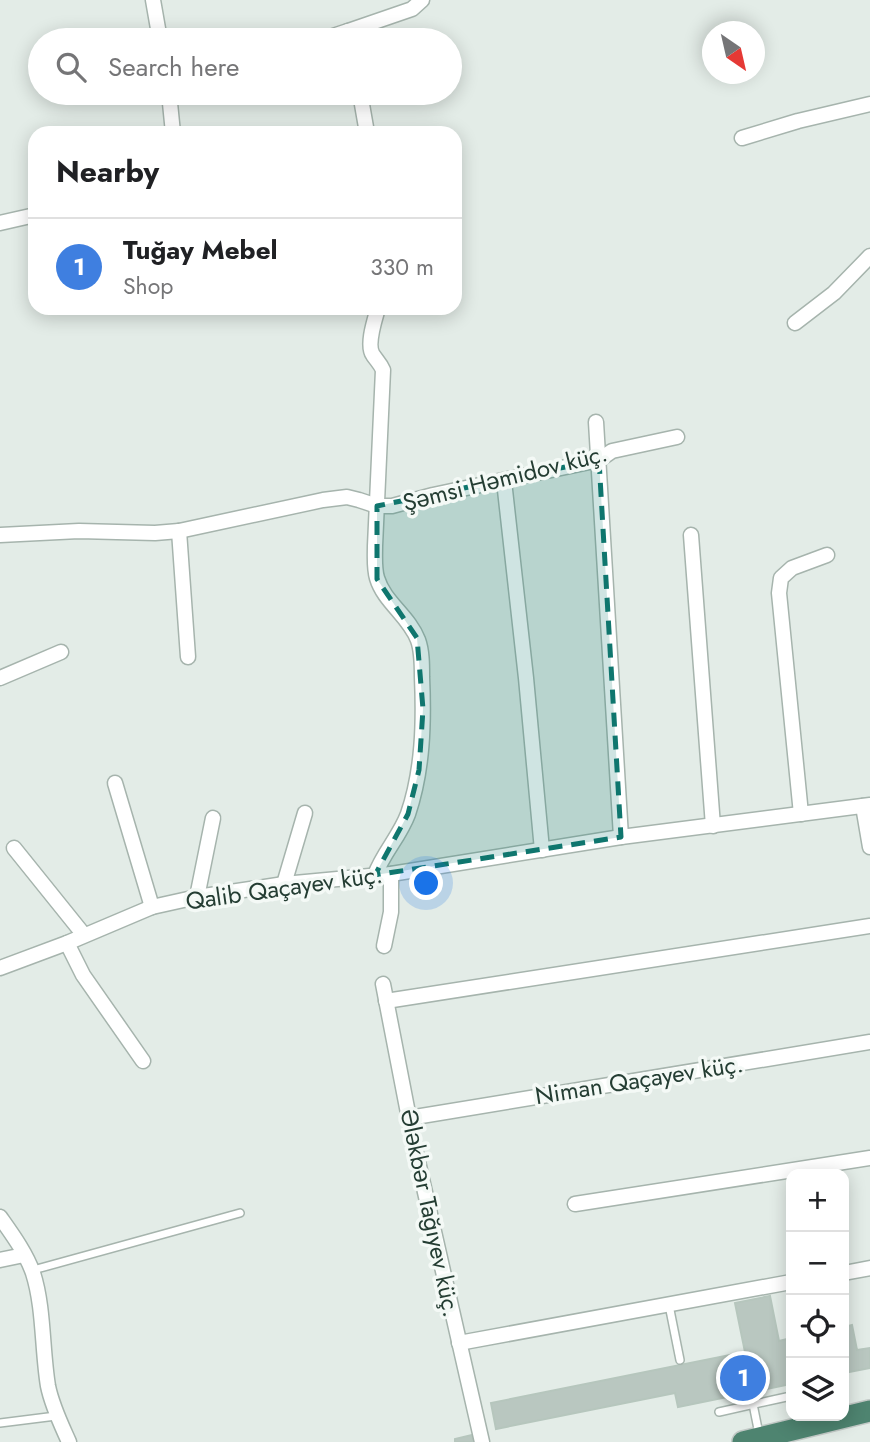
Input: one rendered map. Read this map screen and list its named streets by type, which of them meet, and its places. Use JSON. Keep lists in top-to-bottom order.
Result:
{
  "streets": {
    "street": [
      "Şəmsi Həmidov küç.",
      "Qalib Qaçayev küç.",
      "Niman Qaçayev küç.",
      "Ələkbər Tağıyev küç."
    ]
  },
  "crossings": [
    ["Niman Qaçayev küç.", "Ələkbər Tağıyev küç."]
  ],
  "north": "bottom right",
  "page": {
    "search": "Search here",
    "heading": "Nearby",
    "list": [
      {
        "mark": "1",
        "name": "Tuğay Mebel",
        "note": "Shop",
        "value": "330 m"
      }
    ],
    "map_buttons": ["+", "−"],
    "pins": "1"
  }
}
